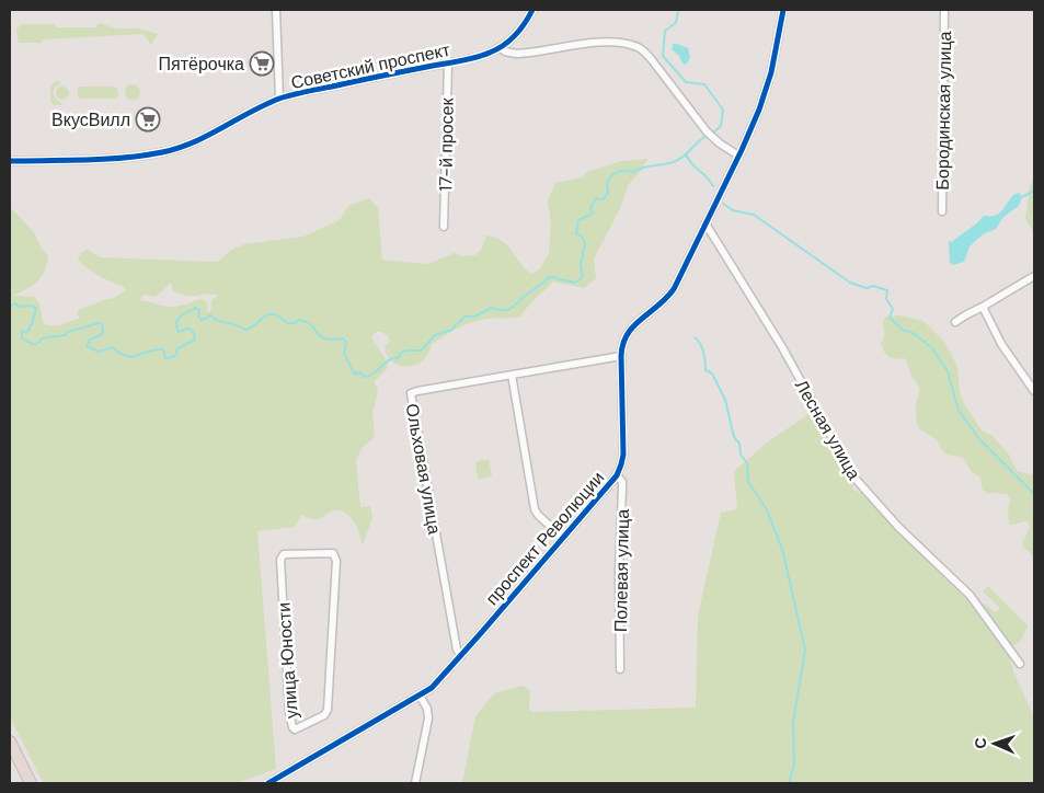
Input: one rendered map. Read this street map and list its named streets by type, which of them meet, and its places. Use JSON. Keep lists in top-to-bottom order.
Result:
{
  "streets": {
    "street": [
      "Советский проспект",
      "Бородинская улица",
      "17-й просек",
      "Лесная улица",
      "Ольховая улица",
      "проспект Революции",
      "Полевая улица",
      "улица Юности"
    ]
  },
  "crossings": [
    ["Советский проспект", "17-й просек"],
    ["Лесная улица", "проспект Революции"],
    ["Ольховая улица", "проспект Революции"],
    ["проспект Революции", "Полевая улица"]
  ],
  "places": {
    "supermarket": ["Пятёрочка", "ВкусВилл"]
  },
  "north": "left"
}
